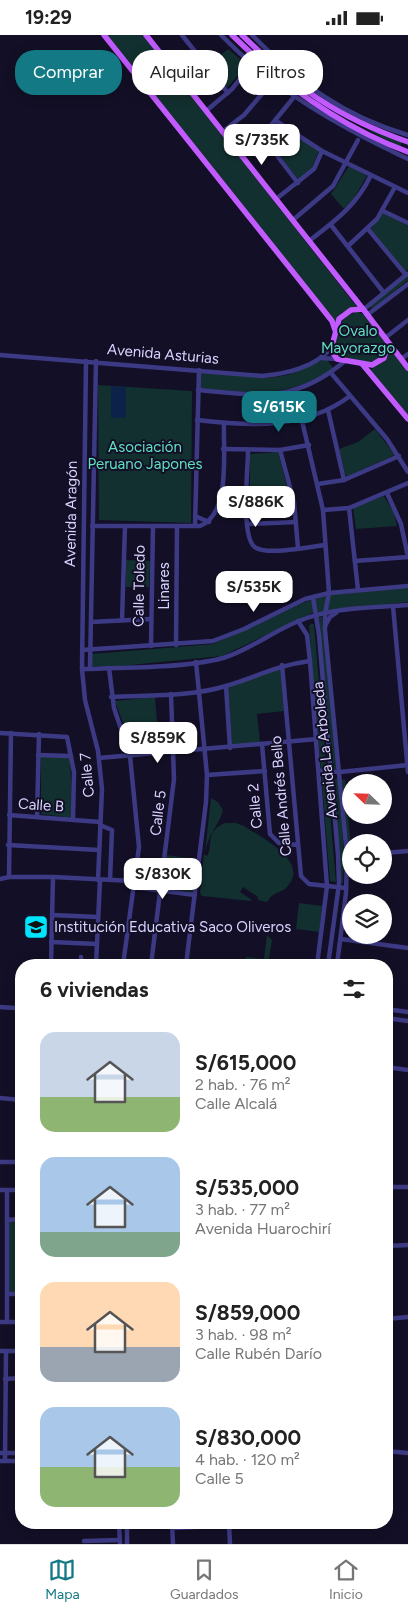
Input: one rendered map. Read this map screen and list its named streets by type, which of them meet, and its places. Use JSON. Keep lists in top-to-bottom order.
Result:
{
  "streets": {
    "street": [
      "Avenida Asturias",
      "Avenida Aragón",
      "Calle Toledo",
      "Linares",
      "Avenida La Arboleda",
      "Calle 7",
      "Calle Andrés Bello",
      "Calle B",
      "Calle 2",
      "Calle 5"
    ]
  },
  "crossings": [
    ["Avenida Asturias", "Avenida Aragón"],
    ["Avenida Aragón", "Calle 7"],
    ["Avenida La Arboleda", "Calle Andrés Bello"],
    ["Calle 7", "Calle B"],
    ["Calle Andrés Bello", "Calle 2"]
  ],
  "parks": ["Ovalo Mayorazgo", "Asociación Peruano Japones"],
  "places": {
    "school or university": ["Institución Educativa Saco Oliveros"]
  },
  "north": "top left",
  "page": {
    "status": "19:29",
    "chip": ["Comprar", "Alquilar", "Filtros"],
    "price": [
      "S/735K",
      "S/615K",
      "S/886K",
      "S/535K",
      "S/859K",
      "S/830K"
    ],
    "heading": "6 viviendas",
    "list": [
      {
        "name": "S/615,000",
        "note": "2 hab. · 76 m² · Calle Alcalá"
      },
      {
        "name": "S/535,000",
        "note": "3 hab. · 77 m² · Avenida Huarochirí"
      },
      {
        "name": "S/859,000",
        "note": "3 hab. · 98 m² · Calle Rubén Darío"
      },
      {
        "name": "S/830,000",
        "note": "4 hab. · 120 m² · Calle 5"
      }
    ],
    "tabs": ["Mapa", "Guardados", "Inicio"]
  }
}
